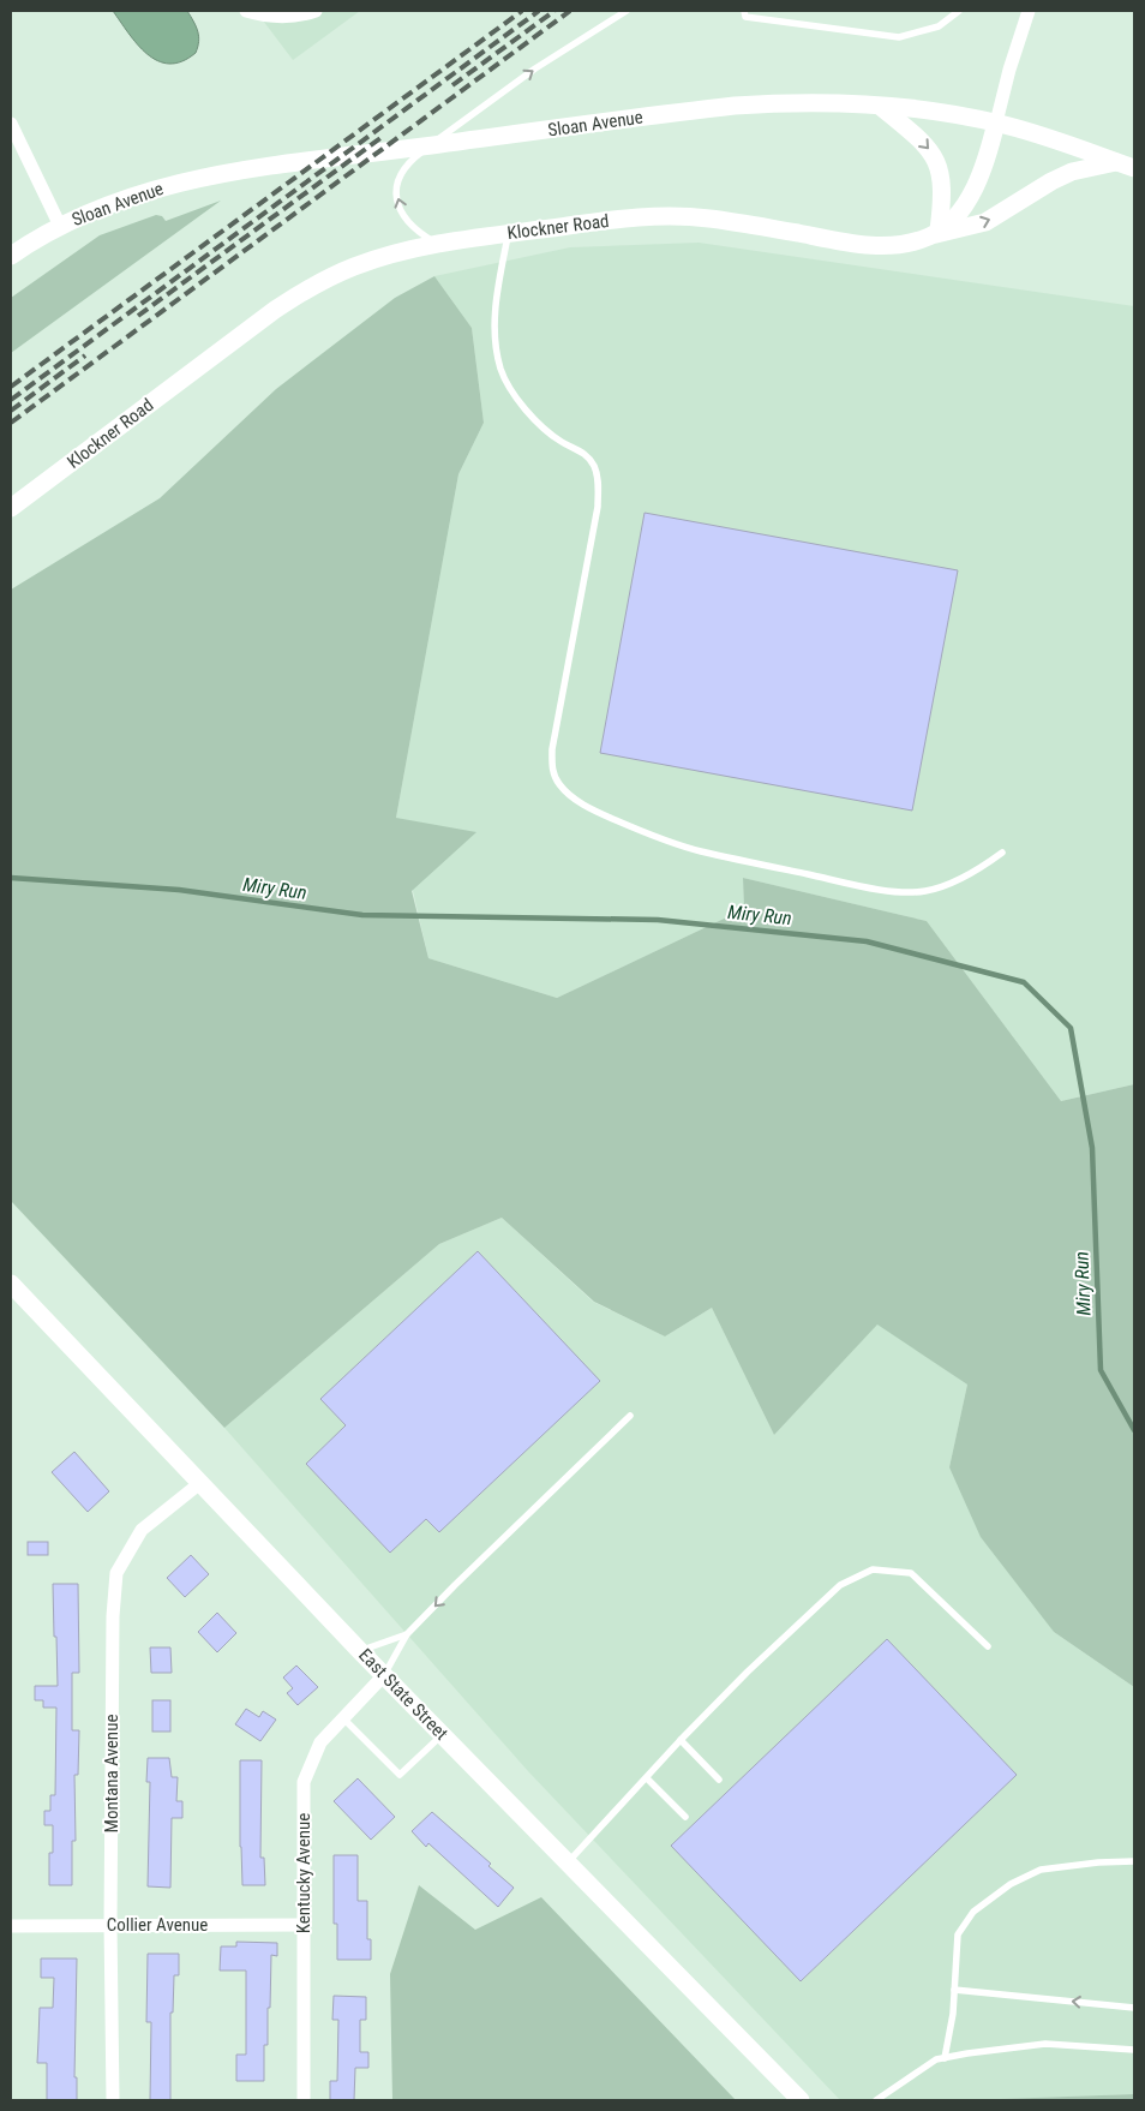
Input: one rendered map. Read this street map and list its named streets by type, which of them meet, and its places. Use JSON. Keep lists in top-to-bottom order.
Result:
{
  "streets": {
    "main road": ["Sloan Avenue", "Klockner Road", "East State Street"],
    "street": ["Montana Avenue", "Kentucky Avenue", "Collier Avenue"]
  },
  "crossings": [
    ["Sloan Avenue", "Klockner Road"],
    ["East State Street", "Montana Avenue"],
    ["East State Street", "Kentucky Avenue"],
    ["Montana Avenue", "Collier Avenue"],
    ["Kentucky Avenue", "Collier Avenue"]
  ],
  "water": ["Miry Run"]
}
